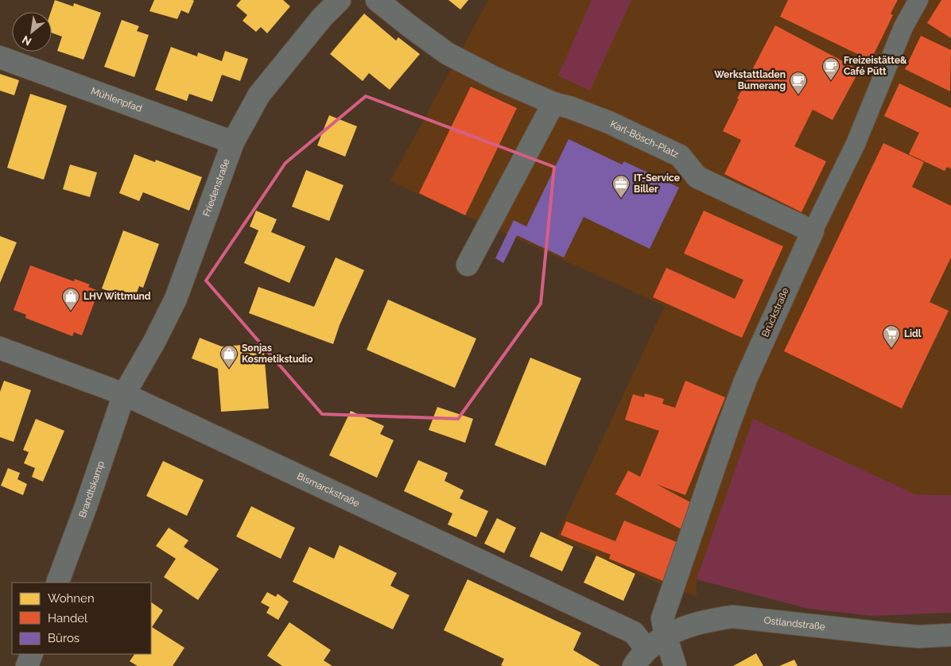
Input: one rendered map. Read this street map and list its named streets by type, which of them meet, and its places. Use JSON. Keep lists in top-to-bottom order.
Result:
{
  "streets": {
    "street": [
      "Mühlenpfad",
      "Karl-Bösch-Platz",
      "Friedenstraße",
      "Brückstraße",
      "Brandtskamp",
      "Bismarckstraße",
      "Ostlandstraße"
    ]
  },
  "crossings": [
    ["Mühlenpfad", "Friedenstraße"],
    ["Karl-Bösch-Platz", "Brückstraße"],
    ["Friedenstraße", "Brandtskamp"],
    ["Friedenstraße", "Bismarckstraße"],
    ["Brückstraße", "Ostlandstraße"],
    ["Brandtskamp", "Bismarckstraße"],
    ["Bismarckstraße", "Ostlandstraße"]
  ],
  "places": {
    "cafe": ["Freizeistätte& Café Pütt", "Werkstattladen Bumerang"],
    "office": ["IT-Service Biller"],
    "shop": ["LHV Wittmund", "Sonjas Kosmetikstudio"],
    "supermarket": ["Lidl"]
  },
  "legend": ["Wohnen", "Handel", "Büros"],
  "north": "bottom left"
}
